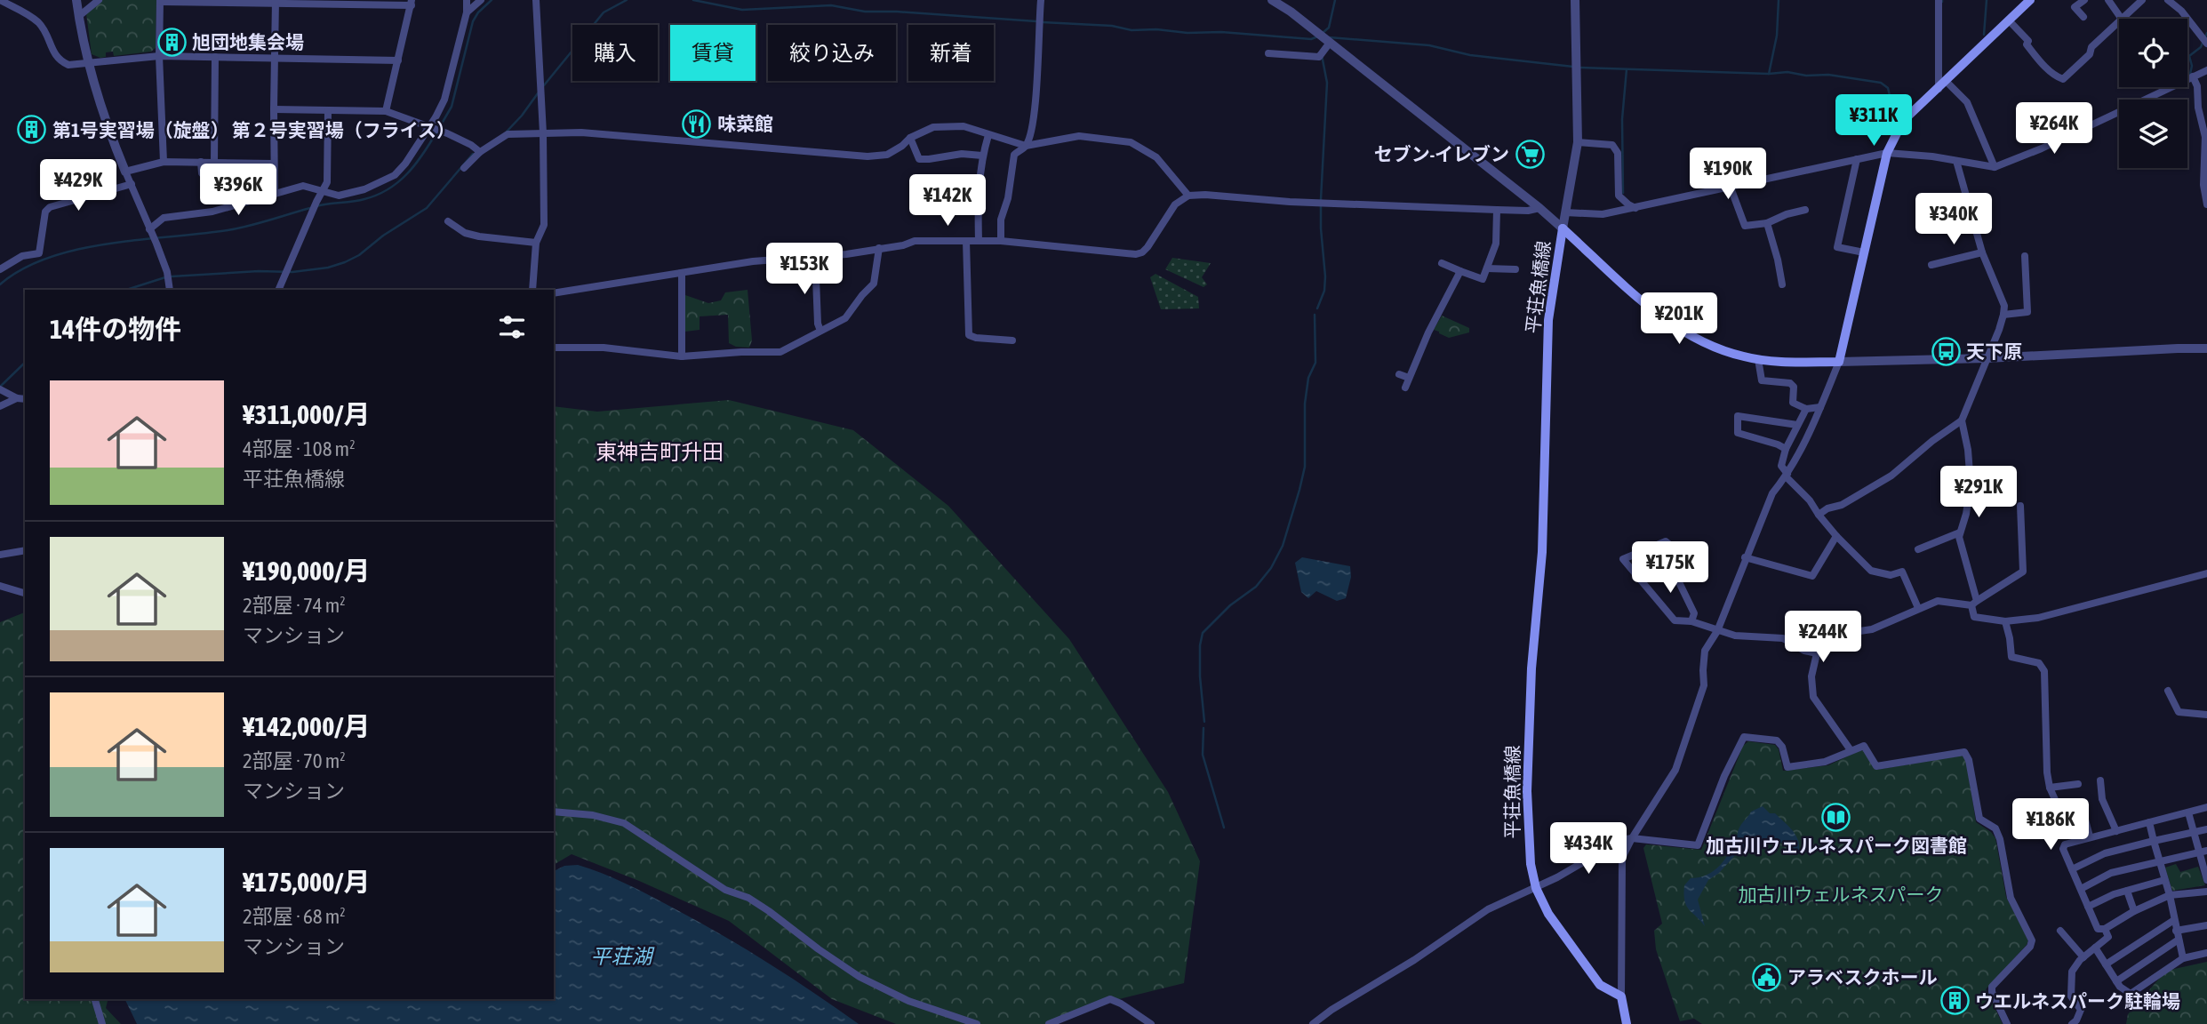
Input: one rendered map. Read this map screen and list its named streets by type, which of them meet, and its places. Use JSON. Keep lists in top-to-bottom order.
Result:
{
  "streets": {
    "main road": ["平荘魚橋線"]
  },
  "districts": ["東神吉町升田"],
  "water": ["平荘湖"],
  "parks": ["加古川ウェルネスパーク"],
  "places": {
    "building": ["旭団地集会場", "第1号実習場（旋盤） 第２号実習場（フライス）", "ウエルネスパーク駐輪場"],
    "restaurant": ["味菜館"],
    "supermarket": ["セブン-イレブン"],
    "bus stop": ["天下原"],
    "library": ["加古川ウェルネスパーク図書館"],
    "public building": ["アラベスクホール"]
  },
  "page": {
    "chip": [
      "購入",
      "賃貸",
      "絞り込み",
      "新着"
    ],
    "price": [
      "¥311K",
      "¥264K",
      "¥190K",
      "¥429K",
      "¥396K",
      "¥142K",
      "¥340K",
      "¥153K",
      "¥201K",
      "¥291K",
      "¥175K",
      "¥244K",
      "¥186K",
      "¥434K"
    ],
    "heading": "14件の物件",
    "list": [
      {
        "name": "¥311,000/月",
        "note": "4部屋 · 108 m² · 平荘魚橋線"
      },
      {
        "name": "¥190,000/月",
        "note": "2部屋 · 74 m² · マンション"
      },
      {
        "name": "¥142,000/月",
        "note": "2部屋 · 70 m² · マンション"
      },
      {
        "name": "¥175,000/月",
        "note": "2部屋 · 68 m² · マンション"
      }
    ]
  }
}
